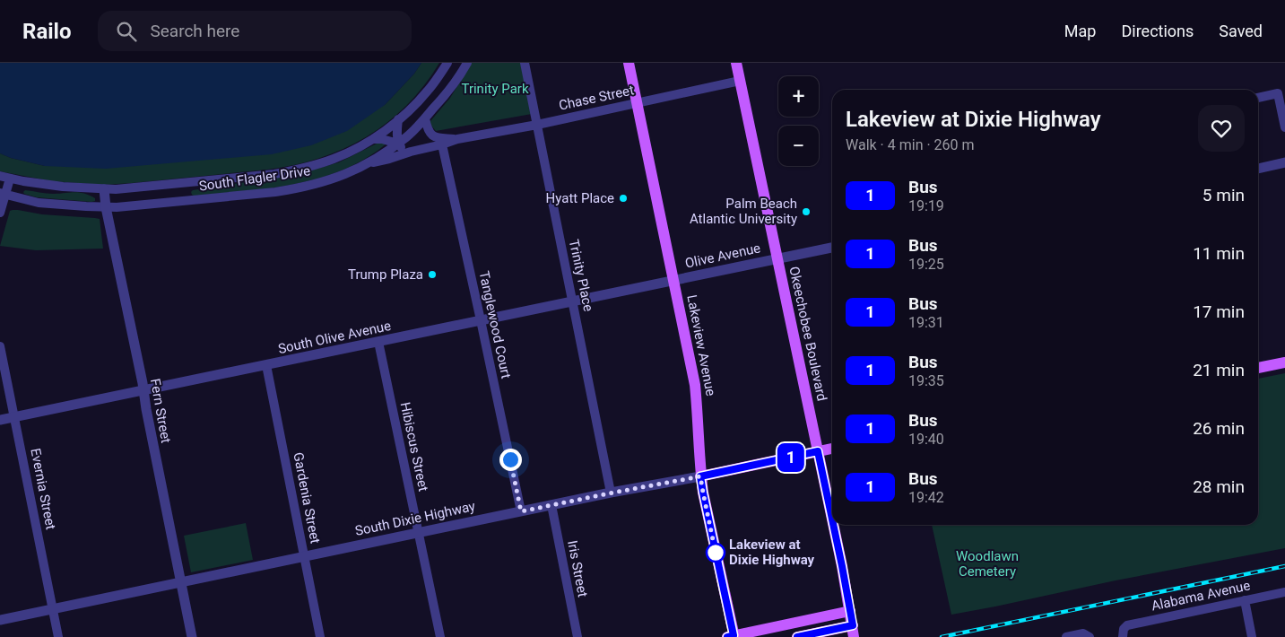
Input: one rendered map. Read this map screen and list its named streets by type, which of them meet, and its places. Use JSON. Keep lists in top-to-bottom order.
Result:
{
  "streets": {
    "main road": ["Okeechobee Boulevard", "Lakeview Avenue", "South Dixie Highway"],
    "street": [
      "Chase Street",
      "South Flagler Drive",
      "Olive Avenue",
      "Trinity Place",
      "Tanglewood Court",
      "South Olive Avenue",
      "Fern Street",
      "Hibiscus Street",
      "Evernia Street",
      "Gardenia Street",
      "Iris Street",
      "Alabama Avenue"
    ]
  },
  "crossings": [
    ["Chase Street", "South Flagler Drive"],
    ["Chase Street", "Trinity Place"],
    ["Chase Street", "Tanglewood Court"],
    ["Chase Street", "Okeechobee Boulevard"],
    ["Chase Street", "Lakeview Avenue"],
    ["South Flagler Drive", "Fern Street"],
    ["Olive Avenue", "Okeechobee Boulevard"],
    ["Olive Avenue", "South Olive Avenue"],
    ["Olive Avenue", "Lakeview Avenue"],
    ["Trinity Place", "South Olive Avenue"],
    ["Trinity Place", "South Dixie Highway"],
    ["Tanglewood Court", "South Olive Avenue"],
    ["Tanglewood Court", "South Dixie Highway"],
    ["Okeechobee Boulevard", "South Dixie Highway"],
    ["South Olive Avenue", "Lakeview Avenue"],
    ["South Olive Avenue", "Fern Street"],
    ["South Olive Avenue", "Hibiscus Street"],
    ["South Olive Avenue", "Evernia Street"],
    ["South Olive Avenue", "Gardenia Street"],
    ["Lakeview Avenue", "South Dixie Highway"],
    ["Fern Street", "South Dixie Highway"],
    ["Hibiscus Street", "South Dixie Highway"],
    ["Evernia Street", "South Dixie Highway"],
    ["Gardenia Street", "South Dixie Highway"],
    ["South Dixie Highway", "Iris Street"]
  ],
  "parks": ["Trinity Park", "Woodlawn Cemetery"],
  "places": [
    "Hyatt Place",
    "Palm Beach Atlantic University",
    "Trump Plaza",
    "Lakeview at Dixie Highway"
  ],
  "lines": ["bus line 1"],
  "page": {
    "header": "Railo",
    "search": "Search here",
    "nav": ["Map", "Directions", "Saved"],
    "on_map": "1",
    "map_buttons": ["+", "−"],
    "heading": ["Lakeview at Dixie Highway", "Walk · 4 min · 260 m"],
    "list": [
      {
        "mark": "1",
        "name": "Bus",
        "note": "19:19",
        "value": "5 min"
      },
      {
        "mark": "1",
        "name": "Bus",
        "note": "19:25",
        "value": "11 min"
      },
      {
        "mark": "1",
        "name": "Bus",
        "note": "19:31",
        "value": "17 min"
      },
      {
        "mark": "1",
        "name": "Bus",
        "note": "19:35",
        "value": "21 min"
      },
      {
        "mark": "1",
        "name": "Bus",
        "note": "19:40",
        "value": "26 min"
      },
      {
        "mark": "1",
        "name": "Bus",
        "note": "19:42",
        "value": "28 min"
      }
    ]
  }
}
